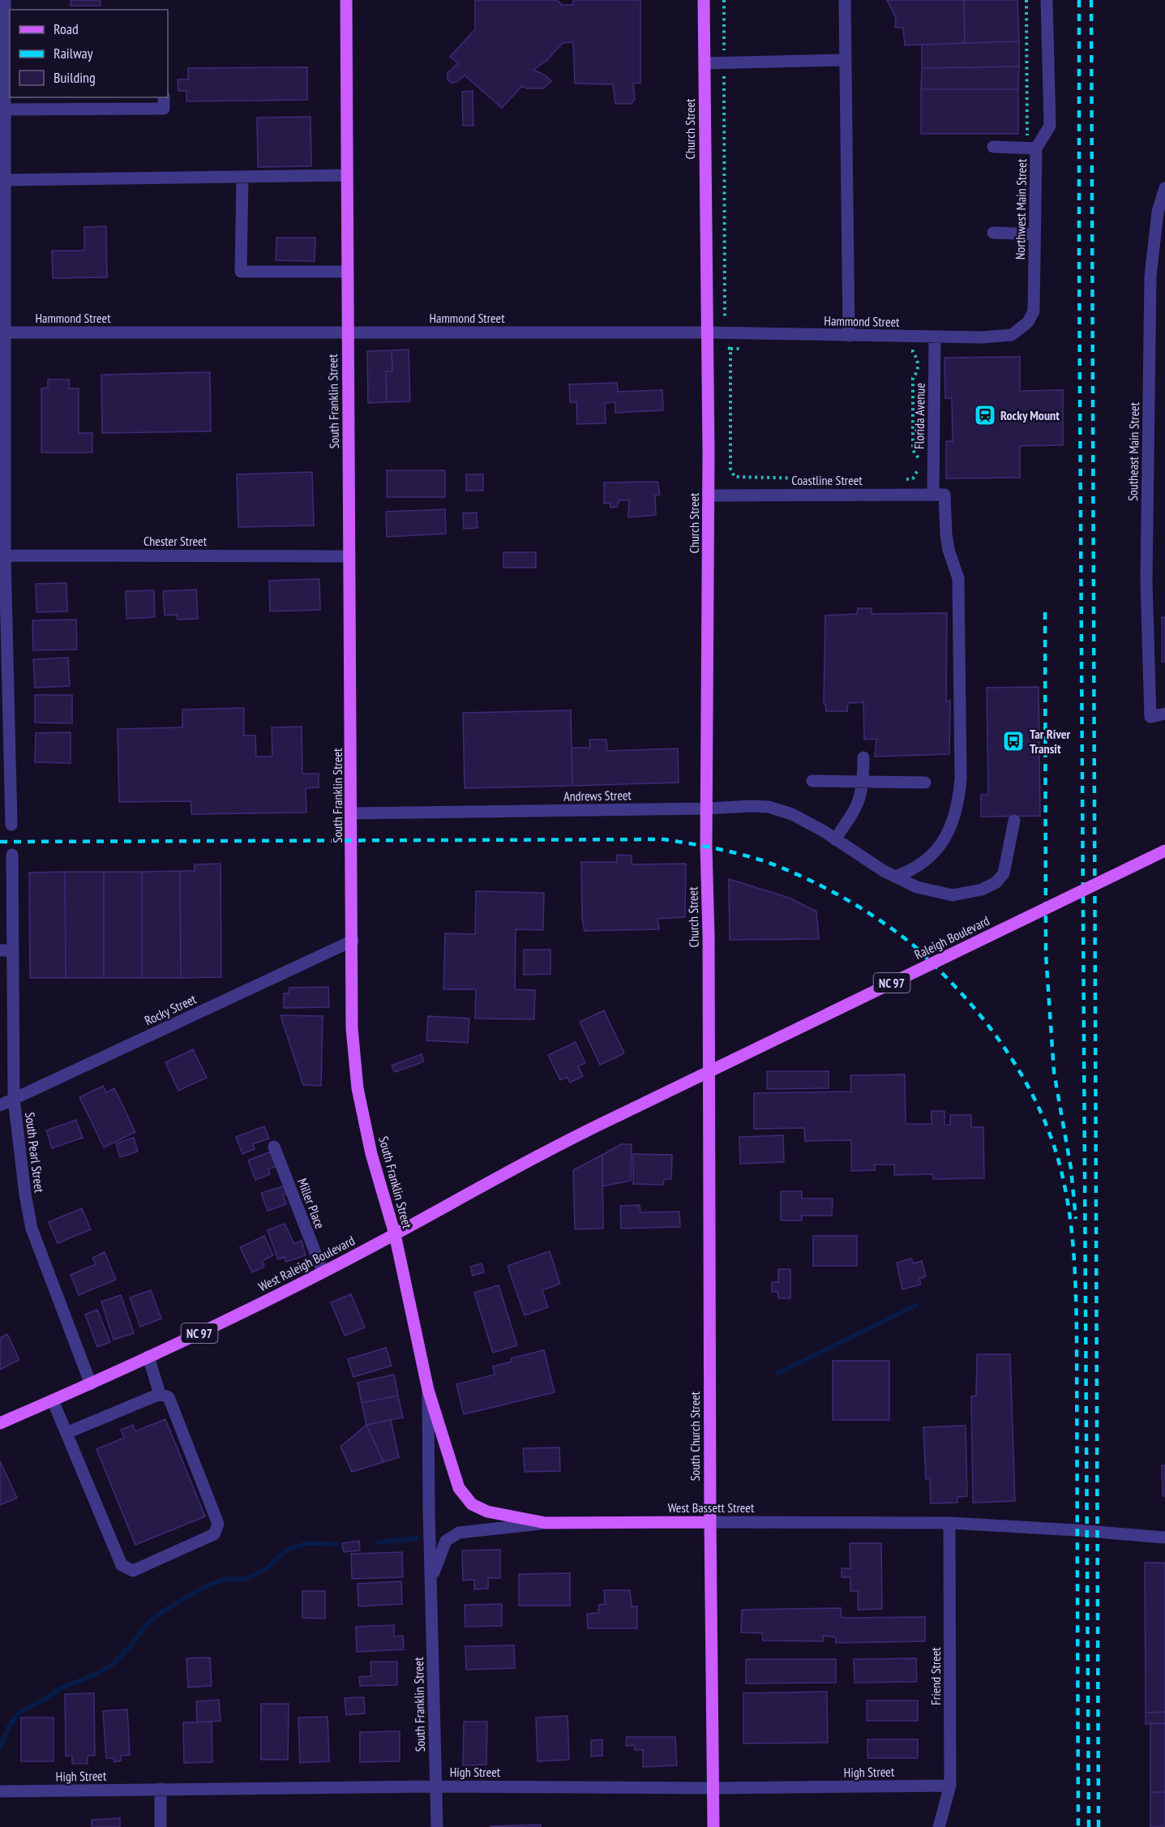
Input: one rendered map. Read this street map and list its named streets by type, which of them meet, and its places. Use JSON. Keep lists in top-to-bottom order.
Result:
{
  "streets": {
    "main road": [
      "Church Street",
      "South Franklin Street",
      "Raleigh Boulevard",
      "NC 97",
      "West Raleigh Boulevard",
      "South Church Street",
      "West Bassett Street"
    ],
    "street": [
      "Northwest Main Street",
      "Hammond Street",
      "Florida Avenue",
      "Southeast Main Street",
      "Coastline Street",
      "Chester Street",
      "Andrews Street",
      "Rocky Street",
      "South Pearl Street",
      "Miller Place",
      "Friend Street",
      "High Street"
    ]
  },
  "crossings": [
    ["Church Street", "Hammond Street"],
    ["Church Street", "Coastline Street"],
    ["Church Street", "Andrews Street"],
    ["Church Street", "South Church Street"],
    ["Northwest Main Street", "Hammond Street"],
    ["Northwest Main Street", "Florida Avenue"],
    ["Hammond Street", "South Franklin Street"],
    ["Hammond Street", "Florida Avenue"],
    ["South Franklin Street", "Chester Street"],
    ["South Franklin Street", "Andrews Street"],
    ["South Franklin Street", "Rocky Street"],
    ["South Franklin Street", "West Raleigh Boulevard"],
    ["South Franklin Street", "West Bassett Street"],
    ["South Franklin Street", "High Street"],
    ["Florida Avenue", "Coastline Street"],
    ["Florida Avenue", "Andrews Street"],
    ["Raleigh Boulevard", "West Raleigh Boulevard"],
    ["Rocky Street", "South Pearl Street"],
    ["South Pearl Street", "West Raleigh Boulevard"],
    ["Miller Place", "West Raleigh Boulevard"],
    ["South Church Street", "West Bassett Street"],
    ["South Church Street", "High Street"],
    ["West Bassett Street", "Friend Street"],
    ["Friend Street", "High Street"]
  ],
  "places": {
    "station": ["Rocky Mount"],
    "bus stop": ["Tar River Transit"]
  },
  "legend": ["Road", "Railway", "Building"]
}
